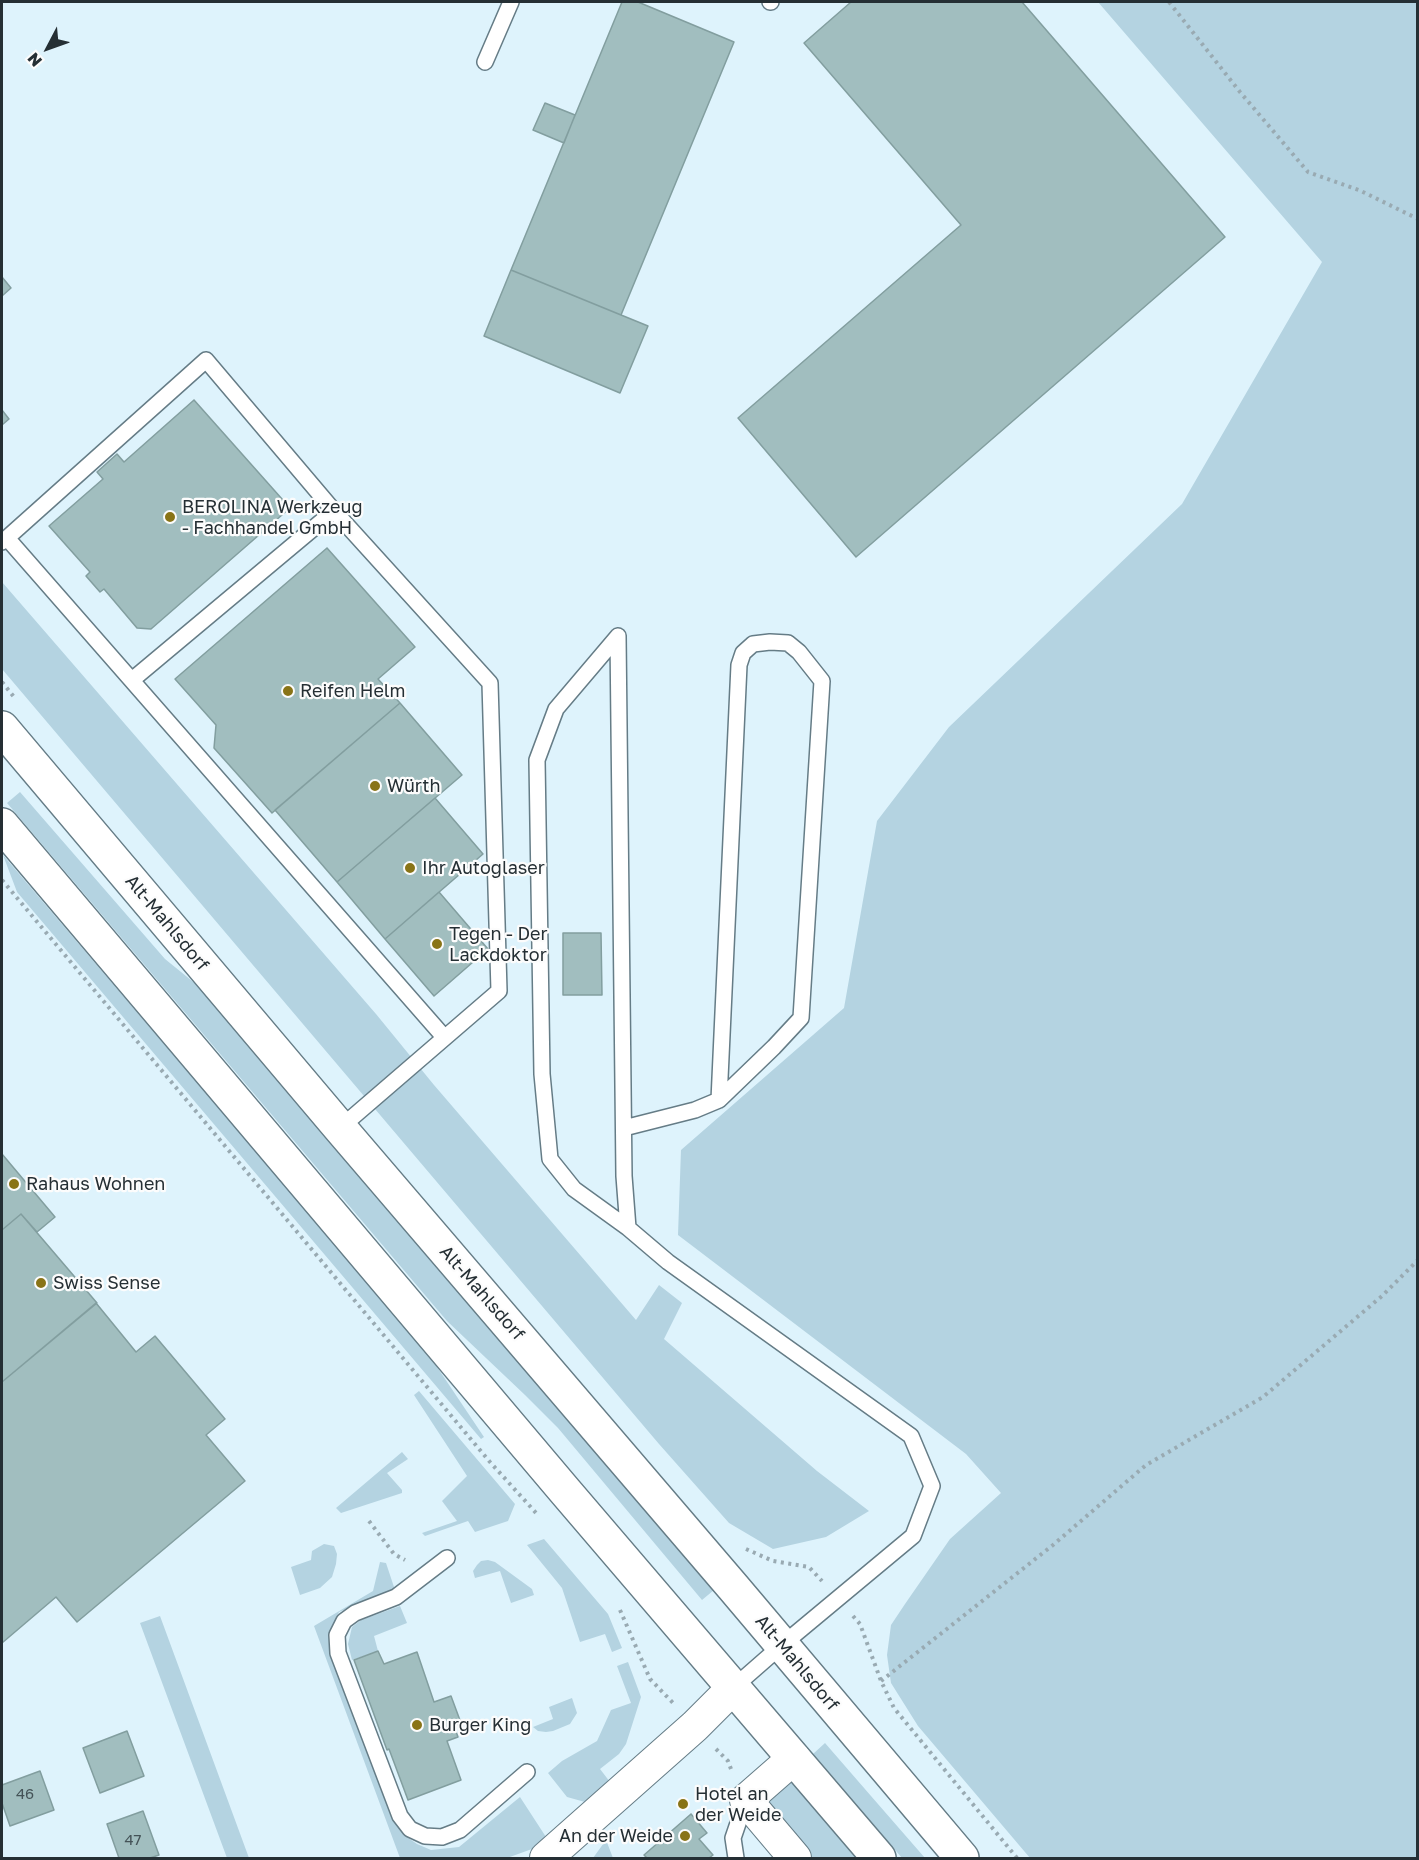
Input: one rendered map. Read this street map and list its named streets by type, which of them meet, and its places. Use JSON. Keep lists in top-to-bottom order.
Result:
{
  "streets": {
    "main road": ["Alt-Mahlsdorf"]
  },
  "places": [
    "BEROLINA Werkzeug - Fachhandel GmbH",
    "Reifen Helm",
    "Würth",
    "Ihr Autoglaser",
    "Tegen - Der Lackdoktor",
    "Rahaus Wohnen",
    "Swiss Sense",
    "Burger King",
    "Hotel an der Weide",
    "An der Weide"
  ],
  "house_numbers": ["46", "47"],
  "north": "bottom left"
}
